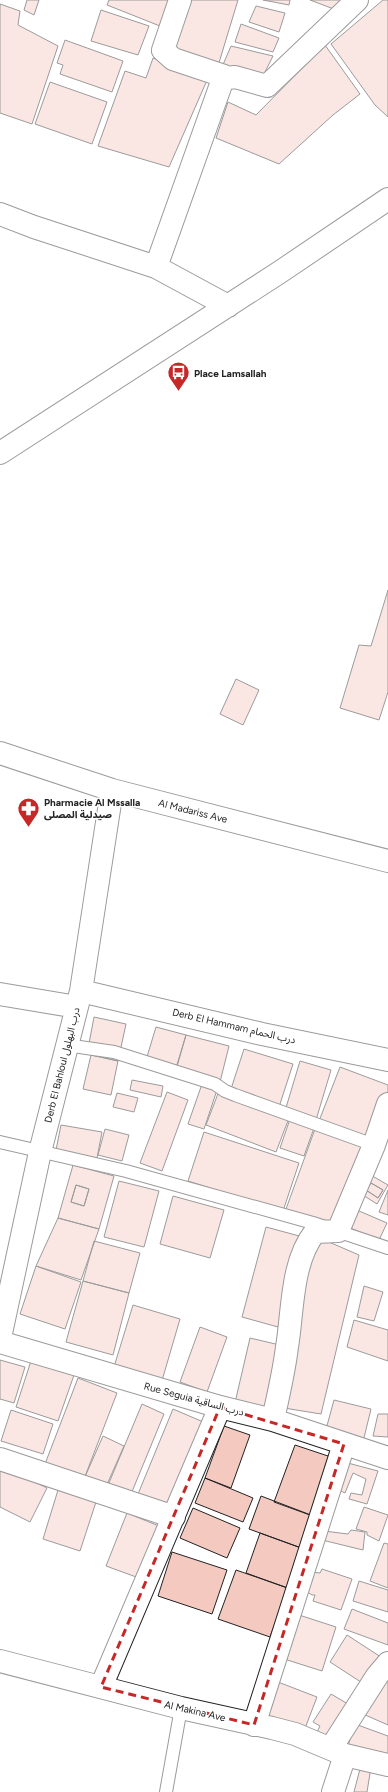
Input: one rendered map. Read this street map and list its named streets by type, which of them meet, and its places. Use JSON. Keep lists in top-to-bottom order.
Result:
{
  "streets": {
    "street": [
      "Al Madariss Ave",
      "Derb El Hammam درب الحمام",
      "Derb El Bahloul درب البهلول",
      "Rue Seguia درب الساقية",
      "Al Makina Ave"
    ]
  },
  "crossings": [
    ["Al Madariss Ave", "Derb El Bahloul درب البهلول"],
    ["Derb El Hammam درب الحمام", "Derb El Bahloul درب البهلول"]
  ],
  "places": {
    "bus stop": ["Place Lamsallah"],
    "pharmacy": ["Pharmacie Al Mssalla صيدلية المصلى"]
  }
}
